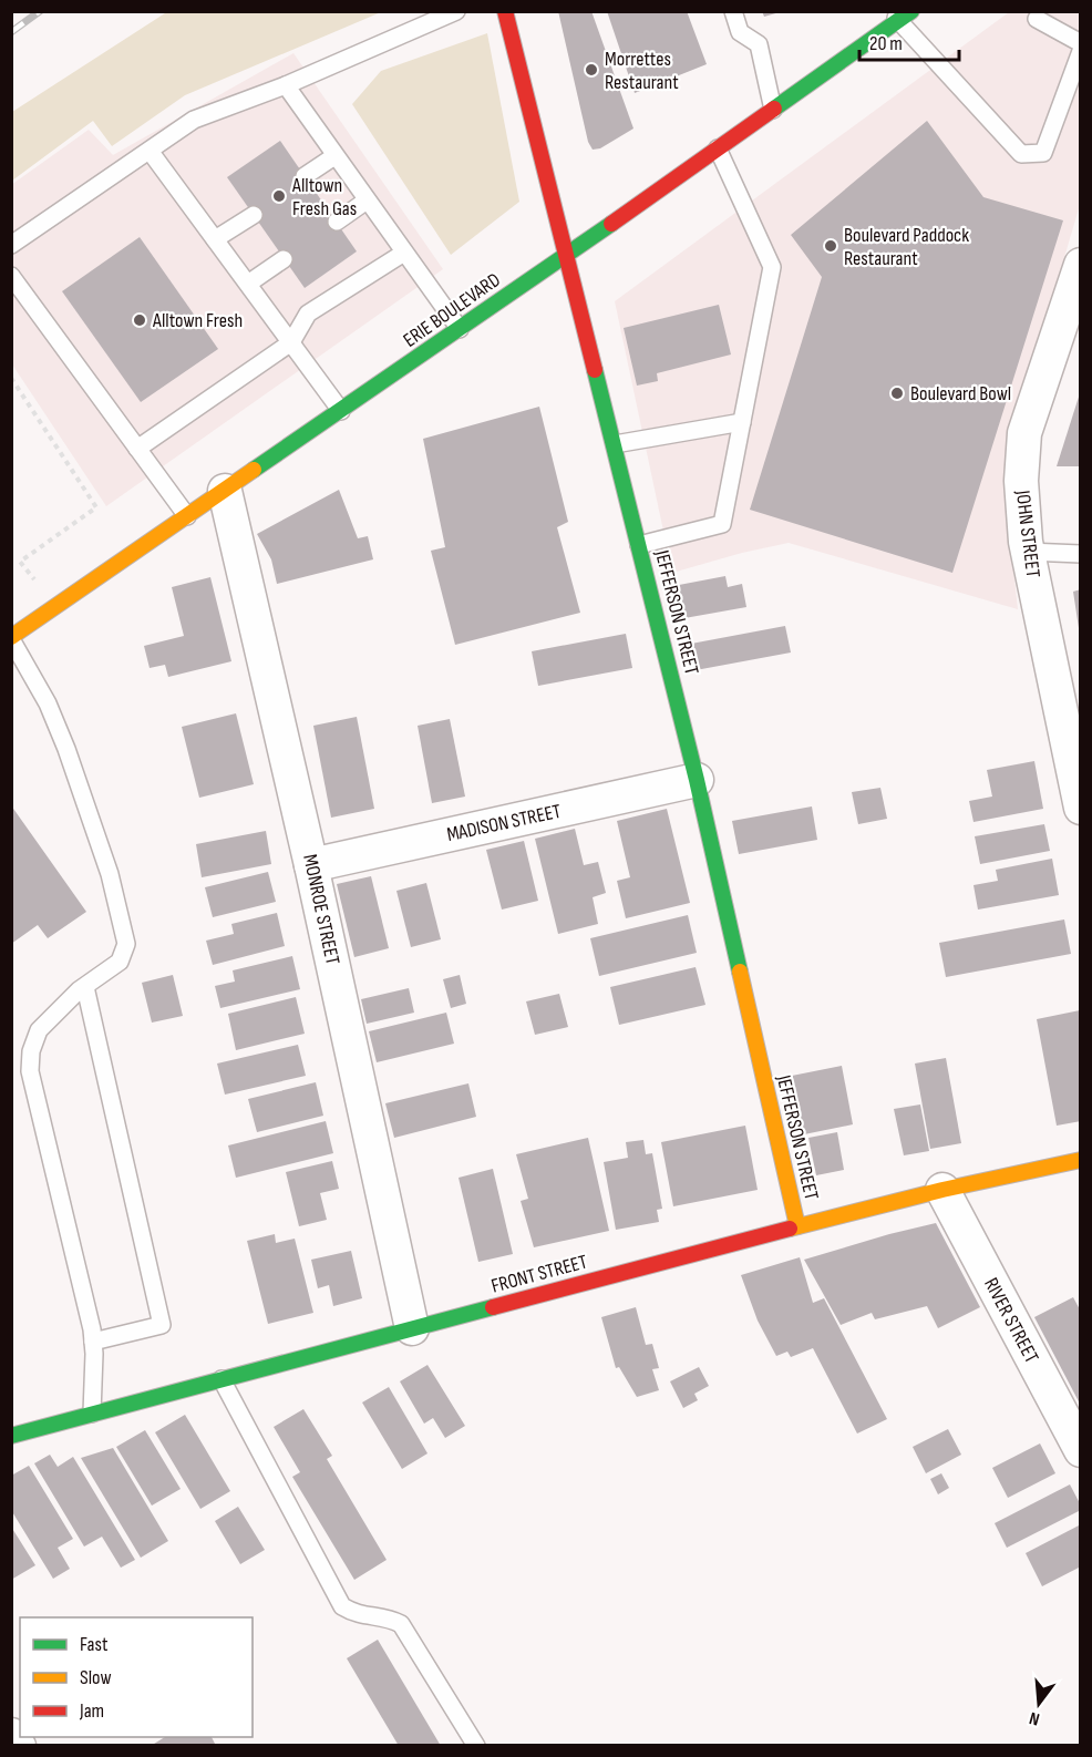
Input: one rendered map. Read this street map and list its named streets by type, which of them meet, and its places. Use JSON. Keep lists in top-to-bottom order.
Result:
{
  "streets": {
    "main road": ["ERIE BOULEVARD", "JEFFERSON STREET", "FRONT STREET"],
    "street": [
      "JOHN STREET",
      "MADISON STREET",
      "MONROE STREET",
      "RIVER STREET"
    ]
  },
  "crossings": [
    ["ERIE BOULEVARD", "JEFFERSON STREET"],
    ["ERIE BOULEVARD", "MONROE STREET"],
    ["JEFFERSON STREET", "MADISON STREET"],
    ["JEFFERSON STREET", "FRONT STREET"],
    ["MADISON STREET", "MONROE STREET"],
    ["MONROE STREET", "FRONT STREET"],
    ["FRONT STREET", "RIVER STREET"]
  ],
  "places": [
    "Morrettes Restaurant",
    "Alltown Fresh Gas",
    "Boulevard Paddock Restaurant",
    "Alltown Fresh",
    "Boulevard Bowl"
  ],
  "legend": ["Fast", "Slow", "Jam"],
  "scale_bar": "20 m",
  "north": "bottom"
}
